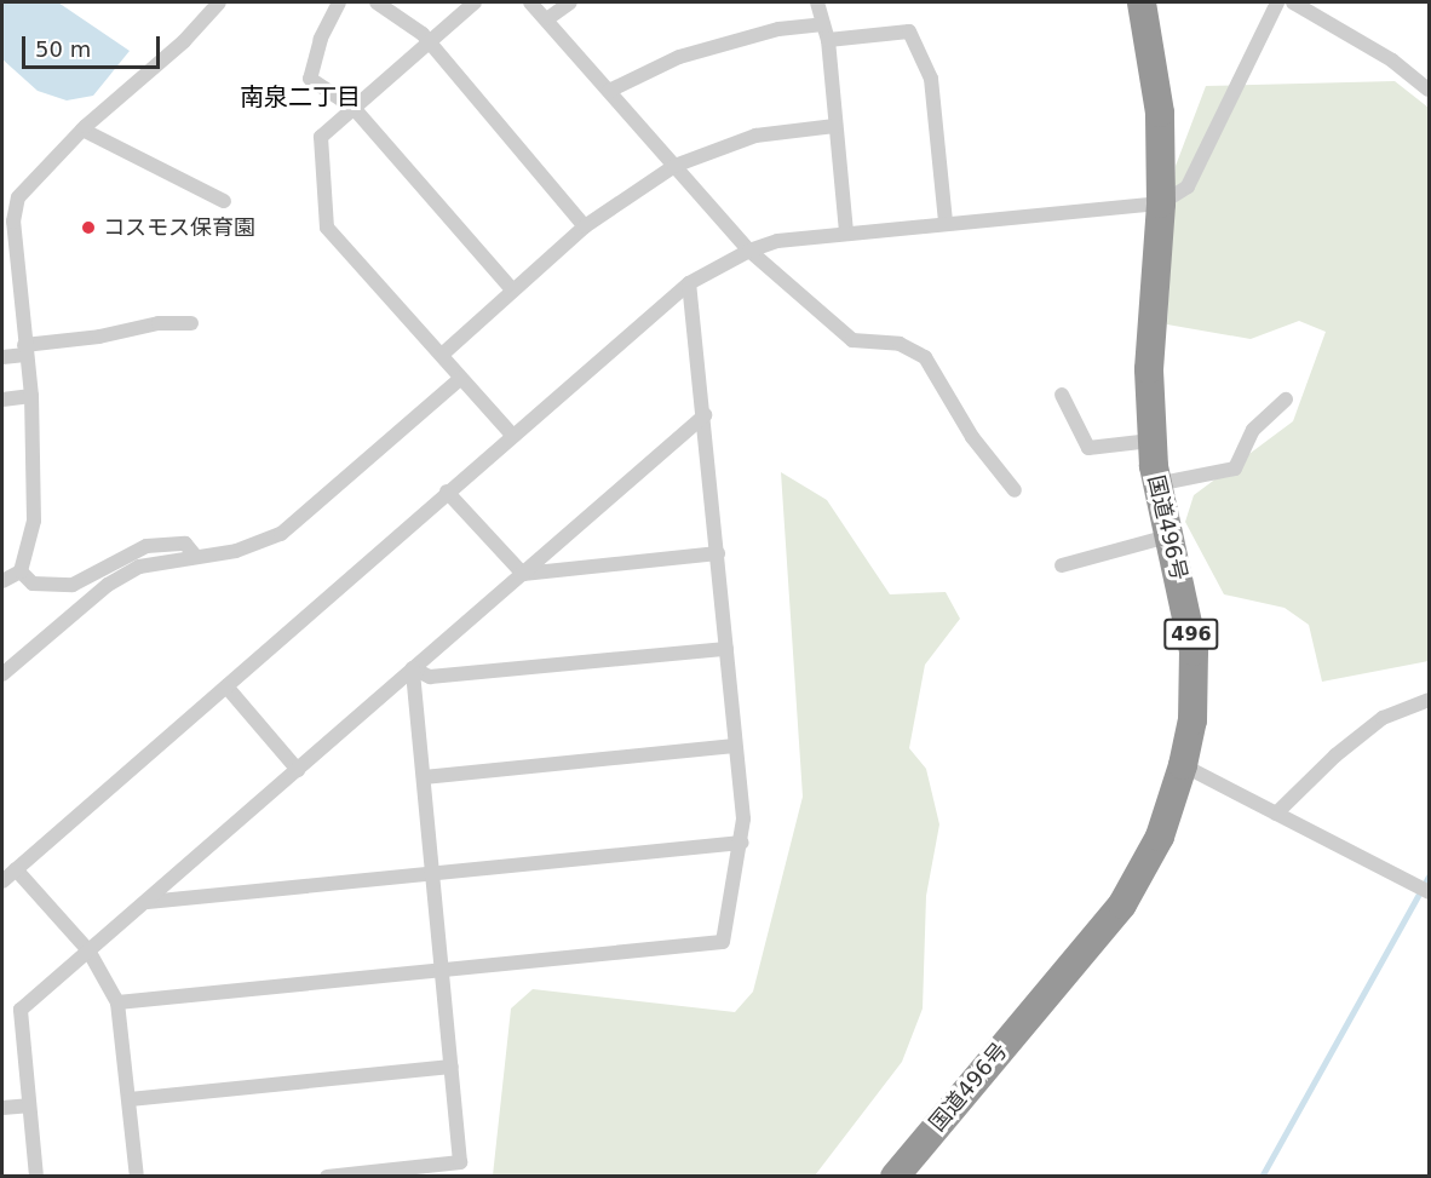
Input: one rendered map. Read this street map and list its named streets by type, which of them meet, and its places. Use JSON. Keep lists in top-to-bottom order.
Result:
{
  "streets": {
    "highway": ["国道496号", "496"]
  },
  "districts": ["南泉二丁目"],
  "places": ["コスモス保育園"],
  "scale_bar": "50 m"
}
